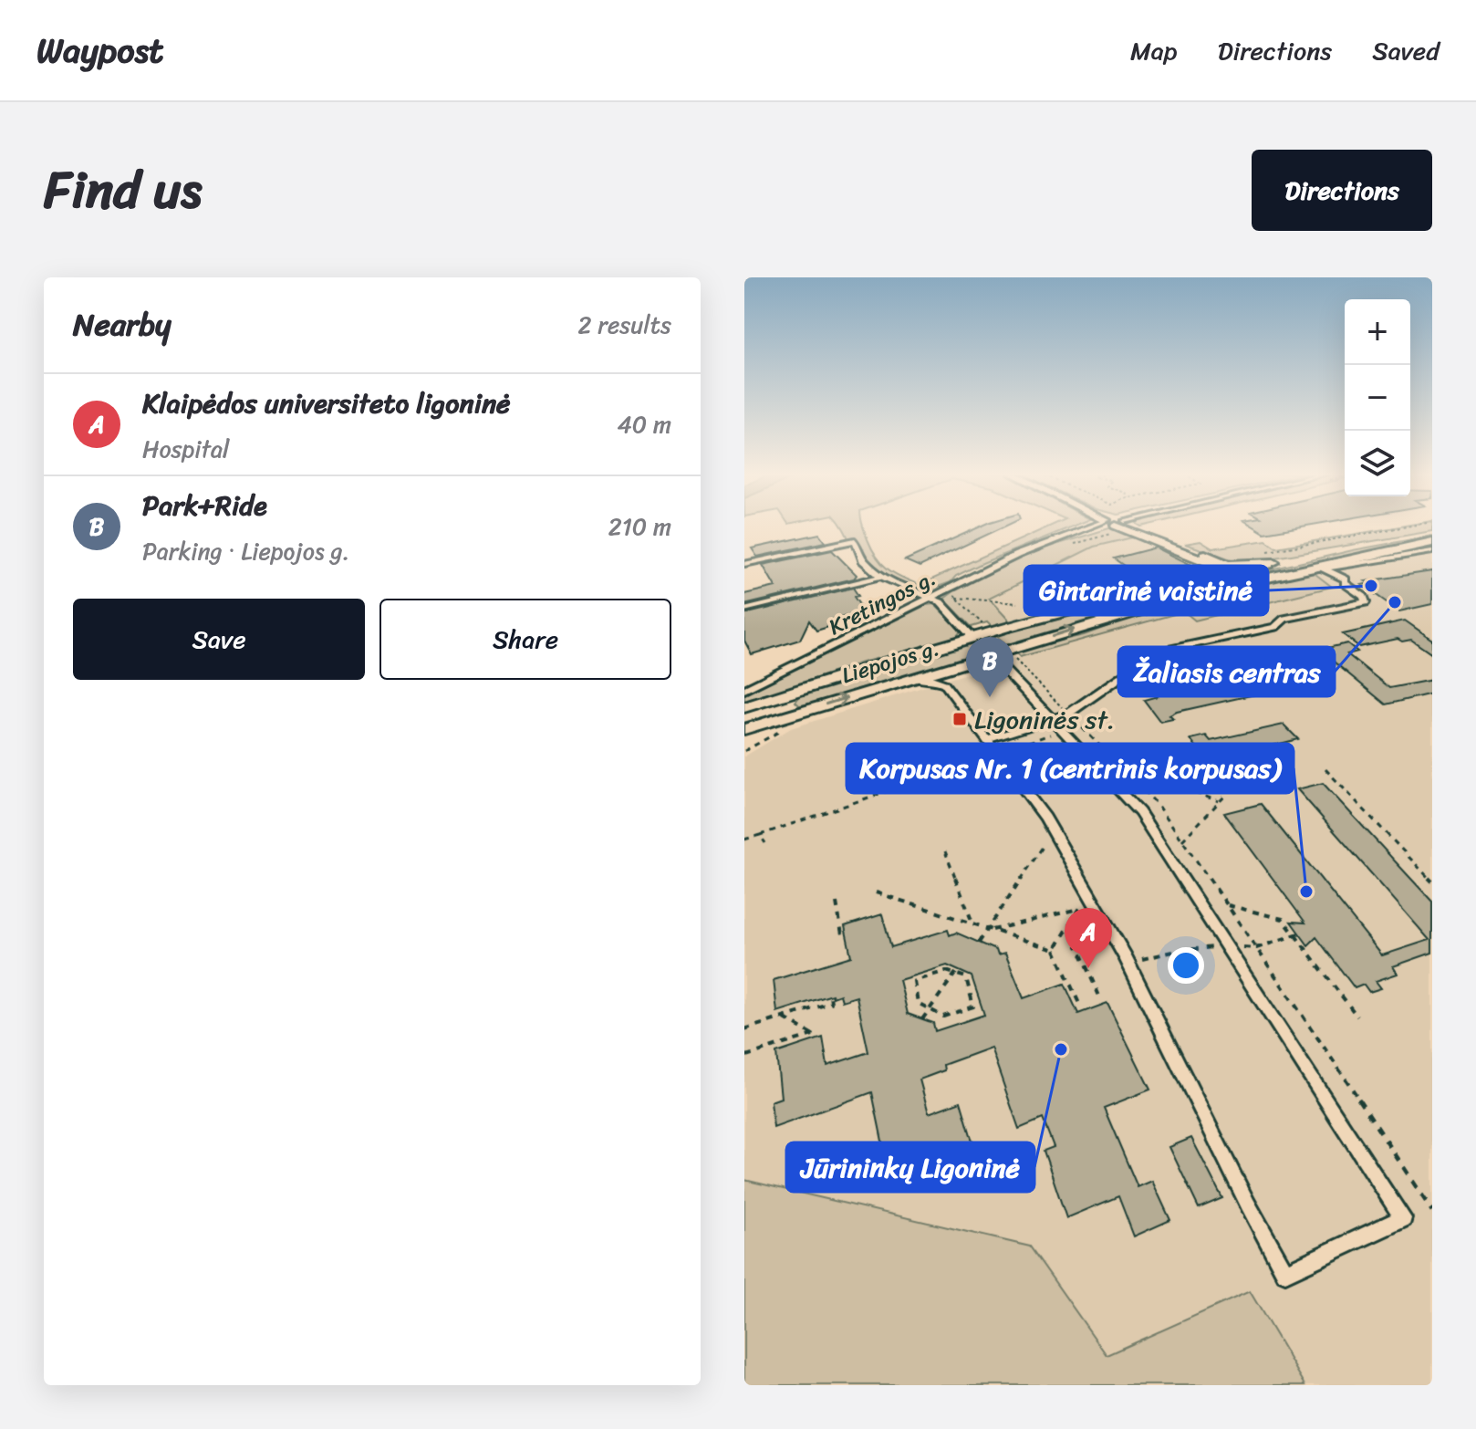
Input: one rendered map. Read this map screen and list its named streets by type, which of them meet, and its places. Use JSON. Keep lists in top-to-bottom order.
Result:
{
  "streets": {
    "main road": ["Liepojos g."],
    "street": ["Kretingos g."]
  },
  "places": {
    "other": [
      "Gintarinė vaistinė",
      "Žaliasis centras",
      "Korpusas Nr. 1 (centrinis korpusas)",
      "Jūrininkų Ligoninė"
    ],
    "transit": ["Ligoninės st."]
  },
  "page": {
    "header": "Waypost",
    "nav": ["Map", "Directions", "Saved"],
    "title": "Find us",
    "buttons": [
      "Directions",
      ["Save", "Share"]
    ],
    "heading": ["Nearby", "2 results"],
    "map_buttons": ["+", "−"],
    "list": [
      {
        "mark": "A",
        "name": "Klaipėdos universiteto ligoninė",
        "note": "Hospital",
        "value": "40 m"
      },
      {
        "mark": "B",
        "name": "Park+Ride",
        "note": "Parking · Liepojos g.",
        "value": "210 m"
      }
    ],
    "pins": ["B", "A"]
  }
}
